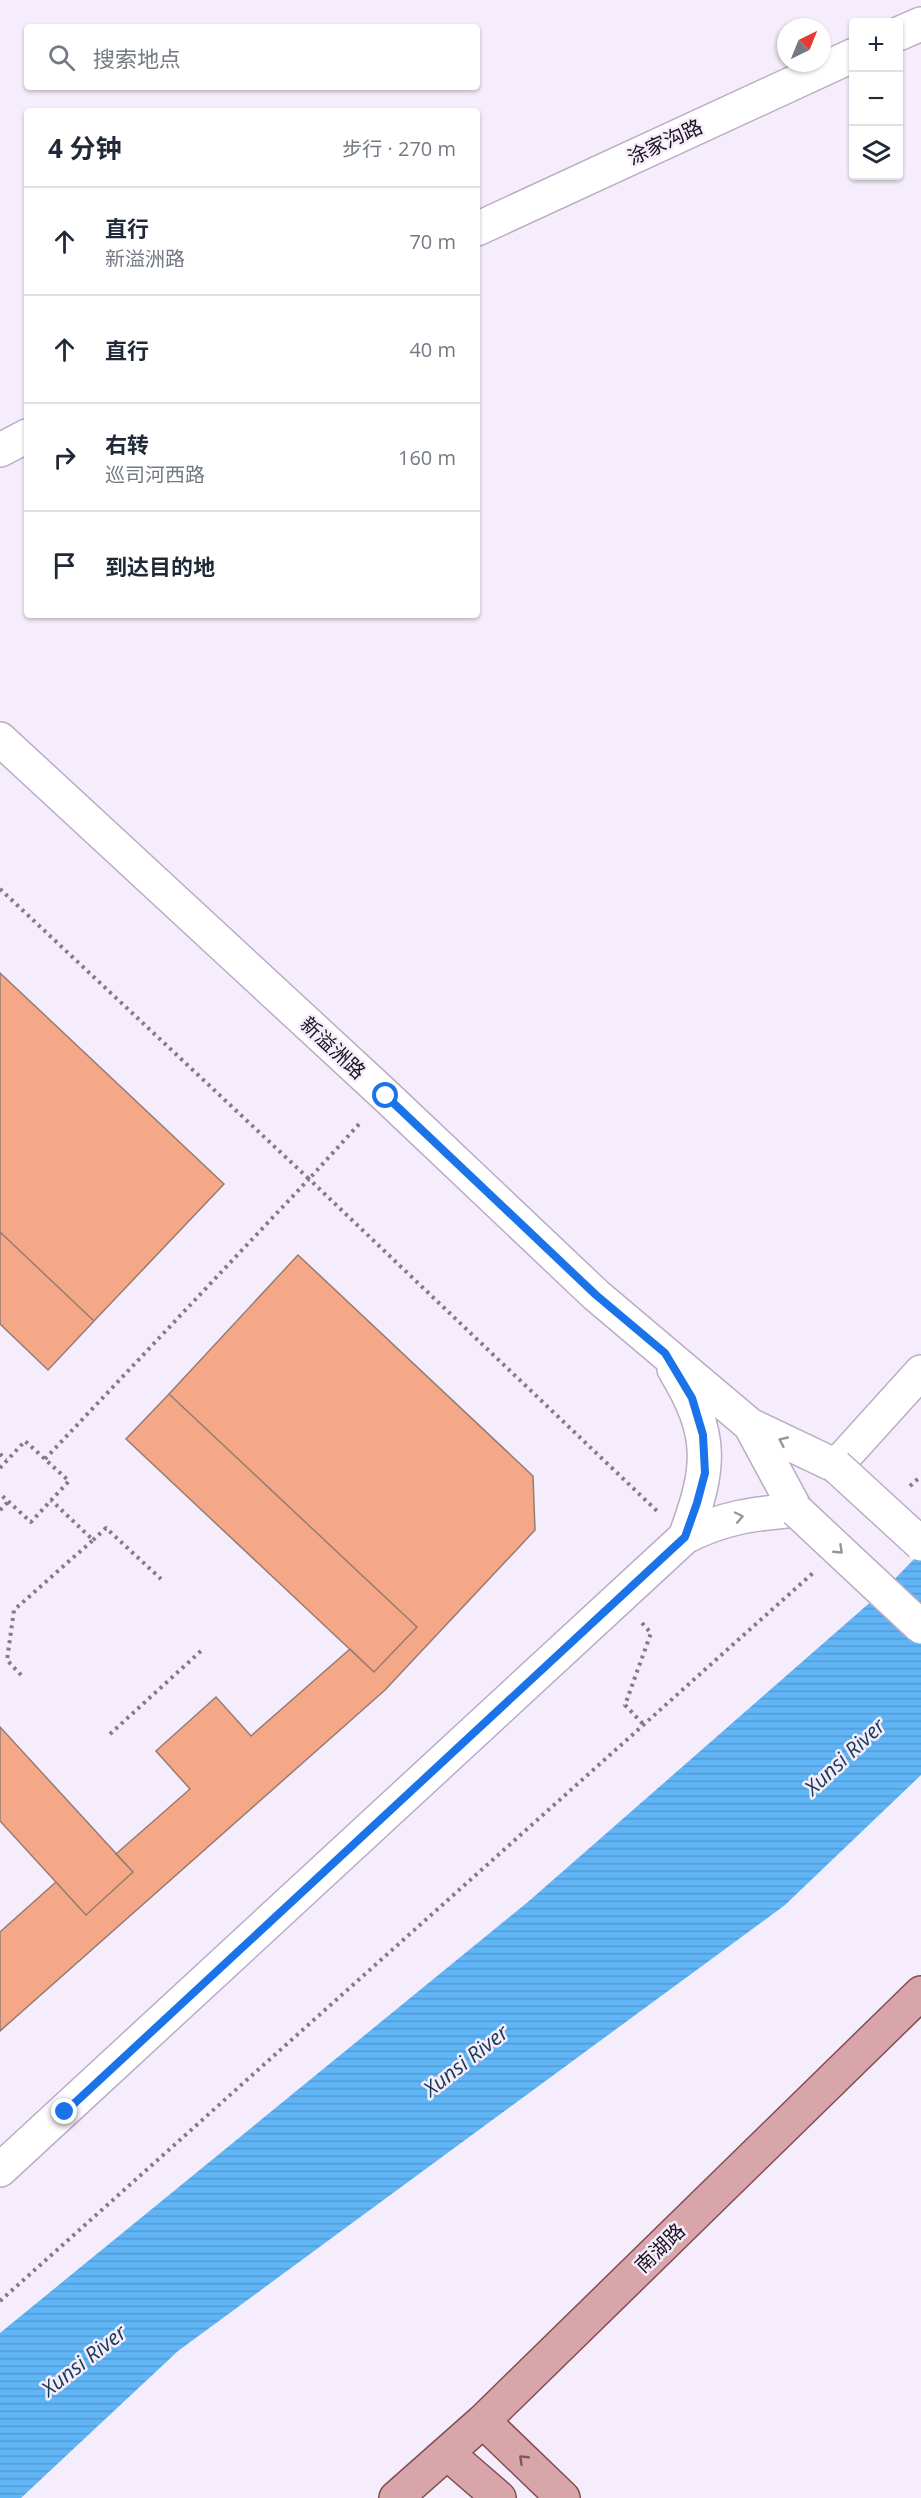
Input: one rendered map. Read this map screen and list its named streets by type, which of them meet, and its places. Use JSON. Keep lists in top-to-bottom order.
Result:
{
  "streets": {
    "main road": ["南湖路"],
    "street": ["涂家沟路", "新溢洲路"]
  },
  "water": ["Xunsi River"],
  "north": "top right",
  "page": {
    "map_buttons": ["+", "−"],
    "search": "搜索地点",
    "heading": ["4 分钟", "步行 · 270 m"],
    "list": [
      ["直行", "新溢洲路", "70 m"],
      ["直行", "40 m"],
      ["右转", "巡司河西路", "160 m"],
      "到达目的地"
    ]
  }
}
